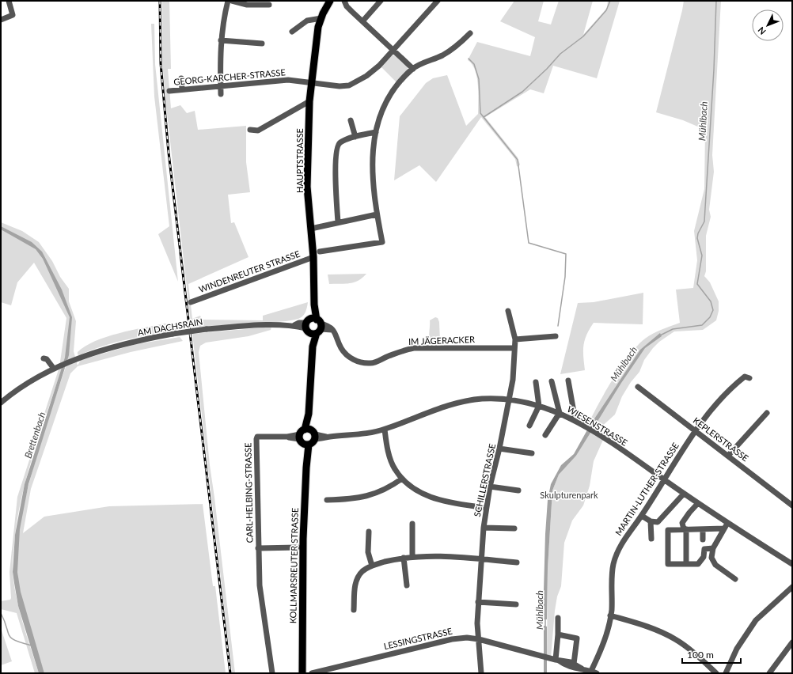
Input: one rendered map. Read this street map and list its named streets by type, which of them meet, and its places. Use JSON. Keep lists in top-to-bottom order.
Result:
{
  "streets": {
    "main road": ["HAUPTSTRASSE", "KOLLMARSREUTER STRASSE"],
    "street": [
      "GEORG-KARCHER-STRASSE",
      "WINDENREUTER STRASSE",
      "AM DACHSRAIN",
      "IM JÄGERACKER",
      "WIESENSTRASSE",
      "KEPLERSTRASSE",
      "SCHILLERSTRASSE",
      "MARTIN-LUTHER-STRASSE",
      "CARL-HELBING-STRASSE",
      "LESSINGSTRASSE"
    ]
  },
  "crossings": [
    ["GEORG-KARCHER-STRASSE", "HAUPTSTRASSE"],
    ["HAUPTSTRASSE", "WINDENREUTER STRASSE"],
    ["HAUPTSTRASSE", "AM DACHSRAIN"],
    ["HAUPTSTRASSE", "IM JÄGERACKER"],
    ["AM DACHSRAIN", "IM JÄGERACKER"],
    ["IM JÄGERACKER", "SCHILLERSTRASSE"],
    ["WIESENSTRASSE", "SCHILLERSTRASSE"],
    ["WIESENSTRASSE", "MARTIN-LUTHER-STRASSE"],
    ["WIESENSTRASSE", "CARL-HELBING-STRASSE"],
    ["WIESENSTRASSE", "KOLLMARSREUTER STRASSE"],
    ["KEPLERSTRASSE", "MARTIN-LUTHER-STRASSE"],
    ["SCHILLERSTRASSE", "LESSINGSTRASSE"],
    ["MARTIN-LUTHER-STRASSE", "LESSINGSTRASSE"]
  ],
  "water": ["Mühlbach", "Brettenbach"],
  "parks": ["Skulpturenpark"],
  "scale_bar": "100 m",
  "north": "bottom left"
}
